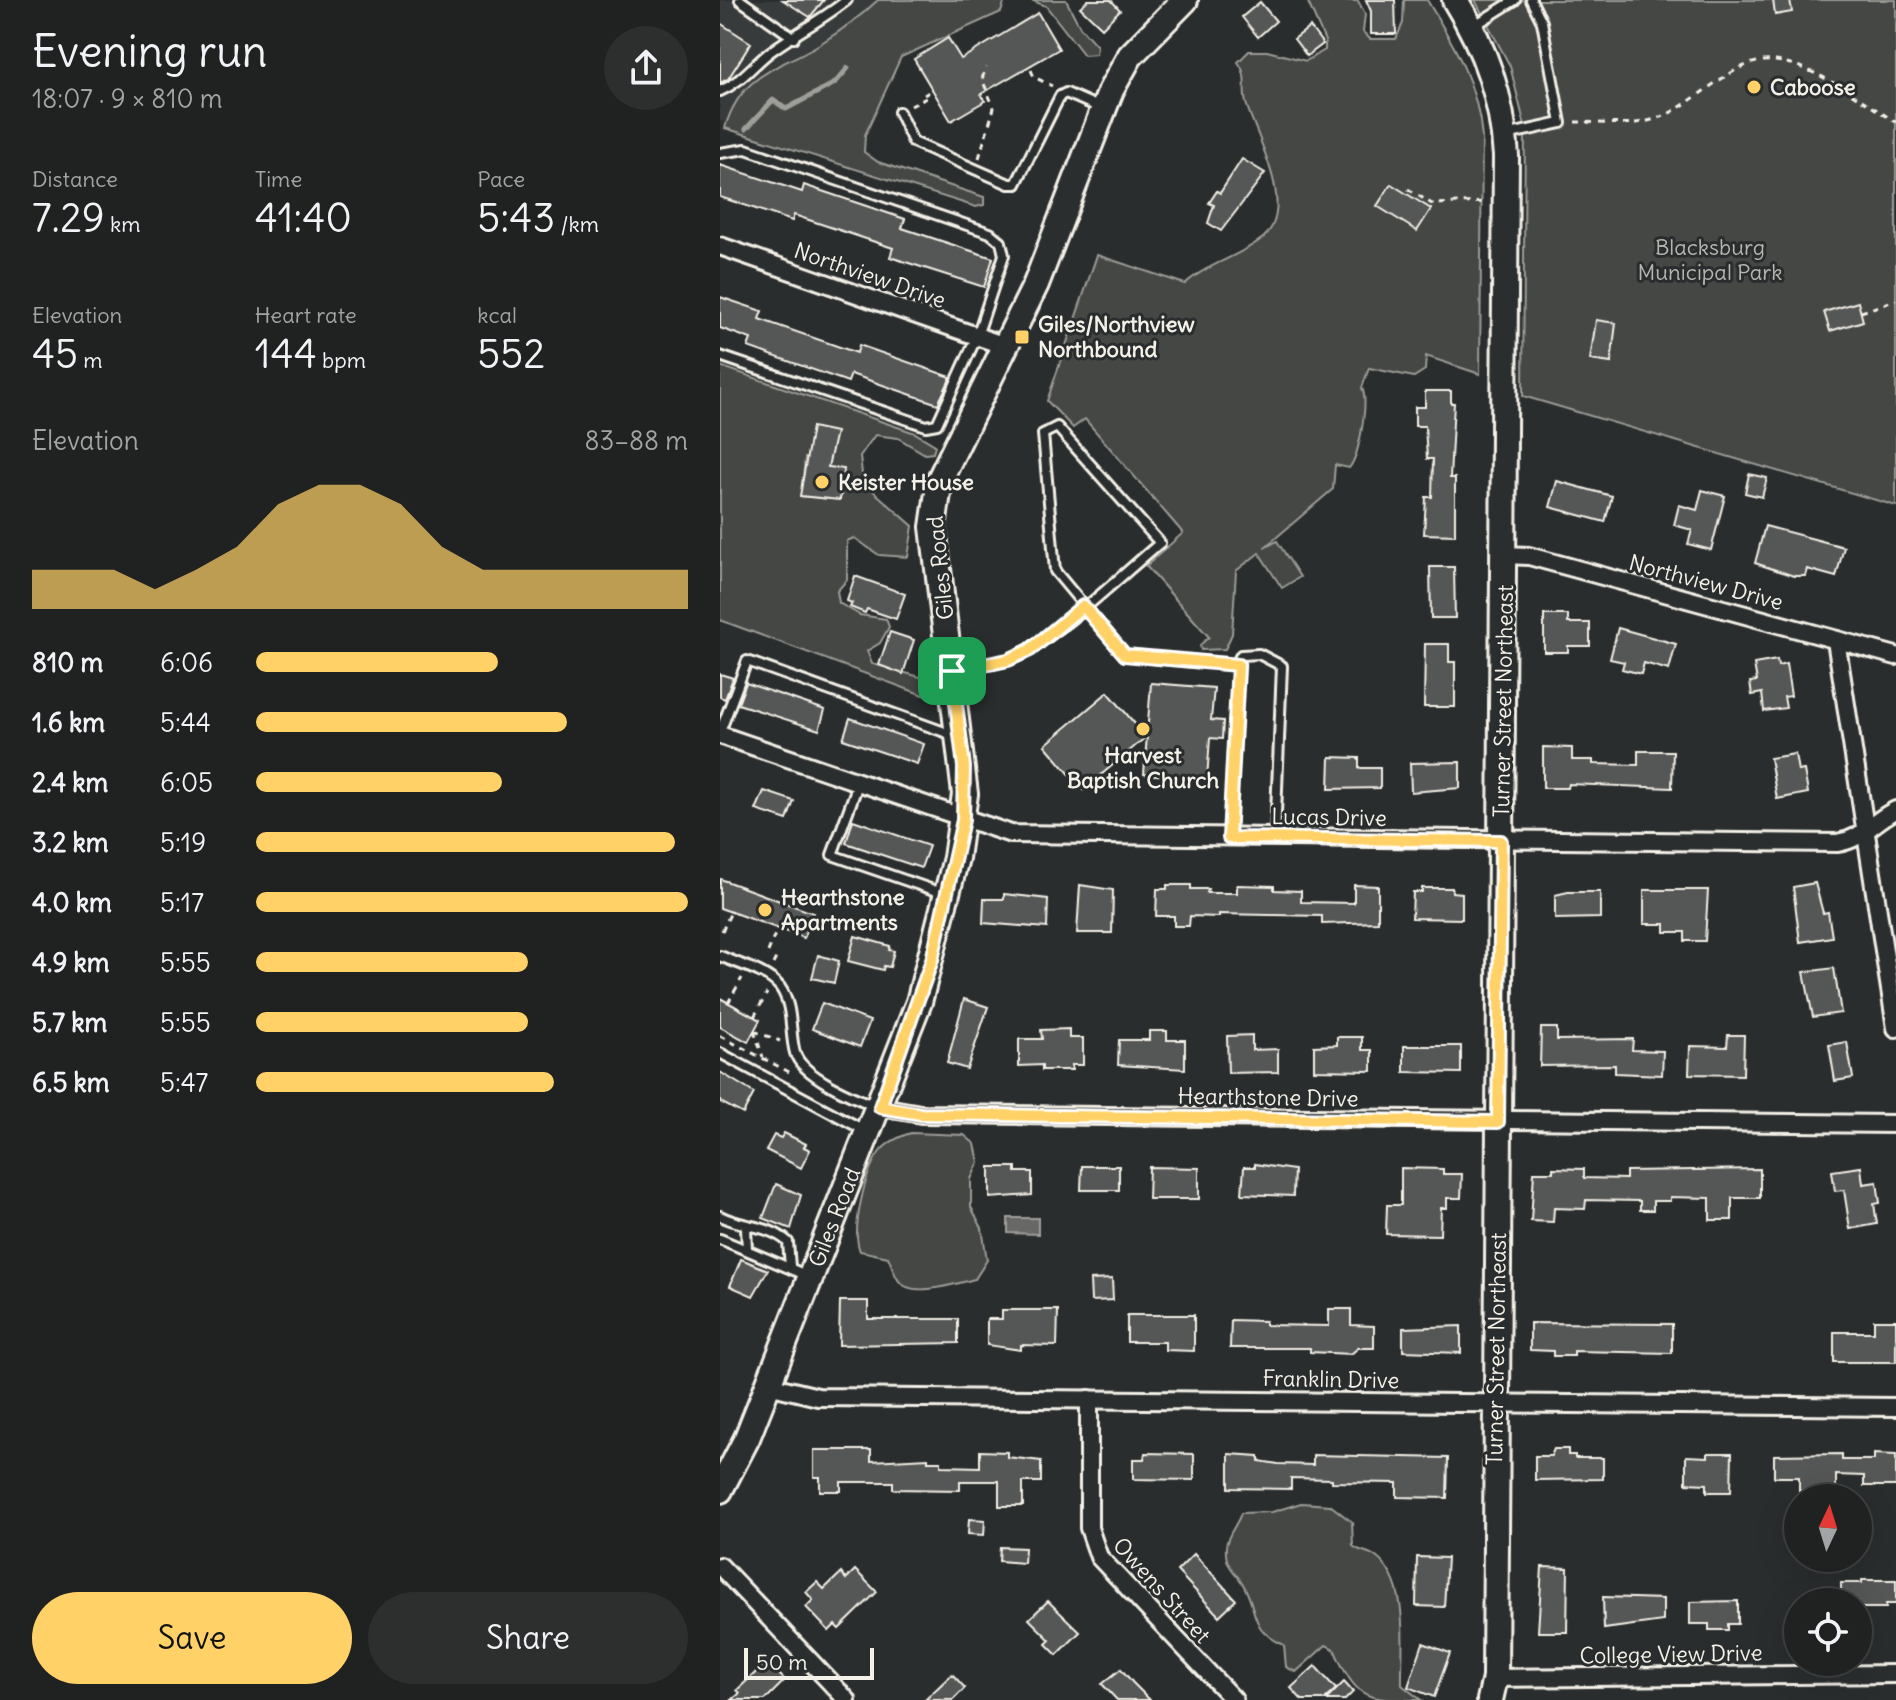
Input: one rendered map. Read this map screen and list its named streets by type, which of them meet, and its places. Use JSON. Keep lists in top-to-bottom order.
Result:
{
  "streets": {
    "street": [
      "Northview Drive",
      "Giles Road",
      "Turner Street Northeast",
      "Lucas Drive",
      "Hearthstone Drive",
      "Franklin Drive",
      "Owens Street",
      "College View Drive"
    ]
  },
  "crossings": [
    ["Northview Drive", "Giles Road"],
    ["Northview Drive", "Turner Street Northeast"],
    ["Giles Road", "Lucas Drive"],
    ["Giles Road", "Hearthstone Drive"],
    ["Giles Road", "Franklin Drive"],
    ["Turner Street Northeast", "Lucas Drive"],
    ["Turner Street Northeast", "Hearthstone Drive"],
    ["Turner Street Northeast", "Franklin Drive"],
    ["Turner Street Northeast", "College View Drive"],
    ["Franklin Drive", "Owens Street"]
  ],
  "parks": ["Blacksburg Municipal Park"],
  "places": {
    "other": [
      "Caboose",
      "Keister House",
      "Harvest Baptish Church",
      "Hearthstone Apartments"
    ],
    "transit": ["Giles/Northview Northbound"]
  },
  "scale_bar": "50 m",
  "north": "top",
  "page": {
    "heading": ["Evening run", "18:07 · 9 × 810 m"],
    "stats": [
      ["Distance", "7.29 km"],
      ["Time", "41:40"],
      ["Pace", "5:43 /km"],
      ["Elevation", "45 m"],
      ["Heart rate", "144 bpm"],
      ["kcal", "552"]
    ],
    "chart": ["Elevation", "83–88 m"],
    "list": [
      {
        "name": "810 m",
        "note": "6:06"
      },
      {
        "name": "1.6 km",
        "note": "5:44"
      },
      {
        "name": "2.4 km",
        "note": "6:05"
      },
      {
        "name": "3.2 km",
        "note": "5:19"
      },
      {
        "name": "4.0 km",
        "note": "5:17"
      },
      {
        "name": "4.9 km",
        "note": "5:55"
      },
      {
        "name": "5.7 km",
        "note": "5:55"
      },
      {
        "name": "6.5 km",
        "note": "5:47"
      }
    ],
    "buttons": ["Save", "Share"],
    "scale": "50 m"
  }
}
